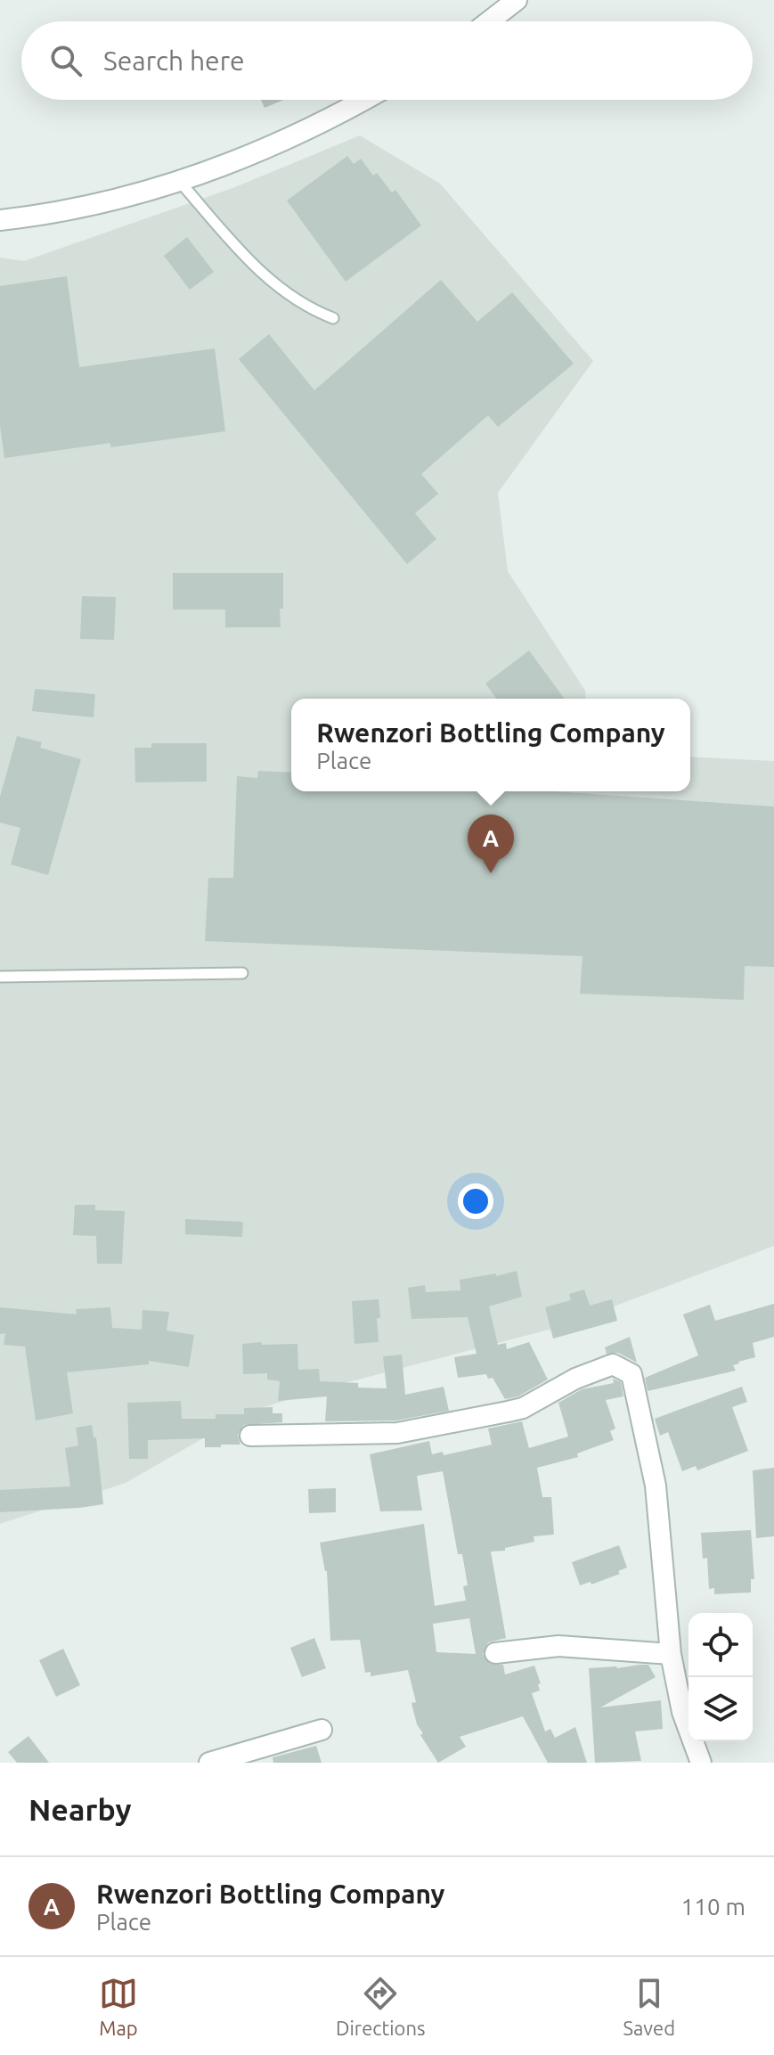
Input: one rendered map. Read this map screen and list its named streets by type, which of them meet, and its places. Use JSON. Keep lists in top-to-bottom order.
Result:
{
  "page": {
    "search": "Search here",
    "popup": ["Rwenzori Bottling Company", "Place"],
    "pins": "A",
    "heading": "Nearby",
    "list": [
      {
        "mark": "A",
        "name": "Rwenzori Bottling Company",
        "note": "Place",
        "value": "110 m"
      }
    ],
    "nav": ["Map", "Directions", "Saved"]
  }
}
